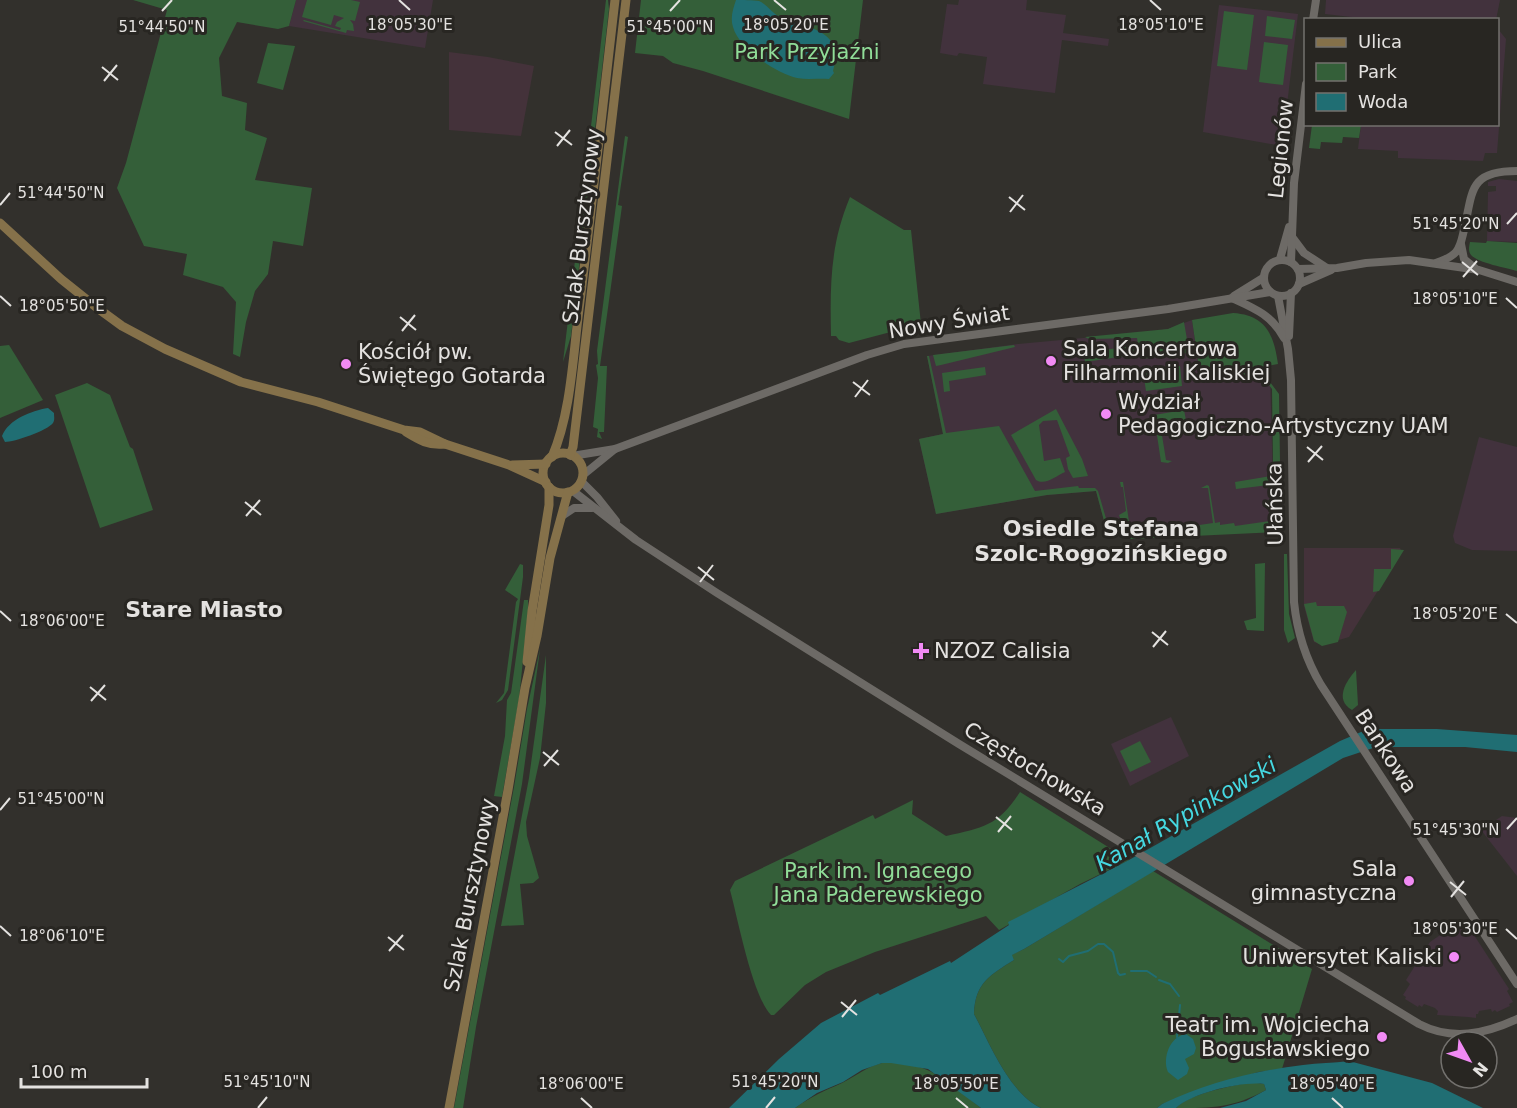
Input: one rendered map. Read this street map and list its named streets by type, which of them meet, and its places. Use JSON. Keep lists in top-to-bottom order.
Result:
{
  "streets": {
    "main road": ["Szlak Bursztynowy"],
    "street": [
      "Legionów",
      "Nowy Świat",
      "Ułańska",
      "Bankowa",
      "Częstochowska"
    ]
  },
  "crossings": [
    ["Legionów", "Nowy Świat"],
    ["Legionów", "Ułańska"],
    ["Szlak Bursztynowy", "Nowy Świat"],
    ["Szlak Bursztynowy", "Częstochowska"],
    ["Nowy Świat", "Ułańska"],
    ["Nowy Świat", "Częstochowska"],
    ["Ułańska", "Bankowa"]
  ],
  "districts": ["Osiedle Stefana Szolc-Rogozińskiego", "Stare Miasto"],
  "water": ["Kanał Rypinkowski"],
  "parks": ["Park Przyjaźni", "Park im. Ignacego Jana Paderewskiego"],
  "places": {
    "other": [
      "Sala Koncertowa Filharmonii Kaliskiej",
      "Kościół pw. Świętego Gotarda",
      "Wydział Pedagogiczno-Artystyczny UAM",
      "Sala gimnastyczna",
      "Uniwersytet Kaliski",
      "Teatr im. Wojciecha Bogusławskiego"
    ],
    "health": ["NZOZ Calisia"]
  },
  "legend": ["Ulica", "Park", "Woda"],
  "scale_bar": "100 m",
  "north": "bottom right",
  "coordinates": [
    "18°05'30\"E",
    "18°05'20\"E",
    "18°05'10\"E",
    "51°44'50\"N",
    "51°45'00\"N",
    "51°45'20\"N",
    "18°05'50\"E",
    "18°06'00\"E",
    "51°45'30\"N",
    "18°06'10\"E",
    "51°45'10\"N",
    "18°05'40\"E"
  ]
}
